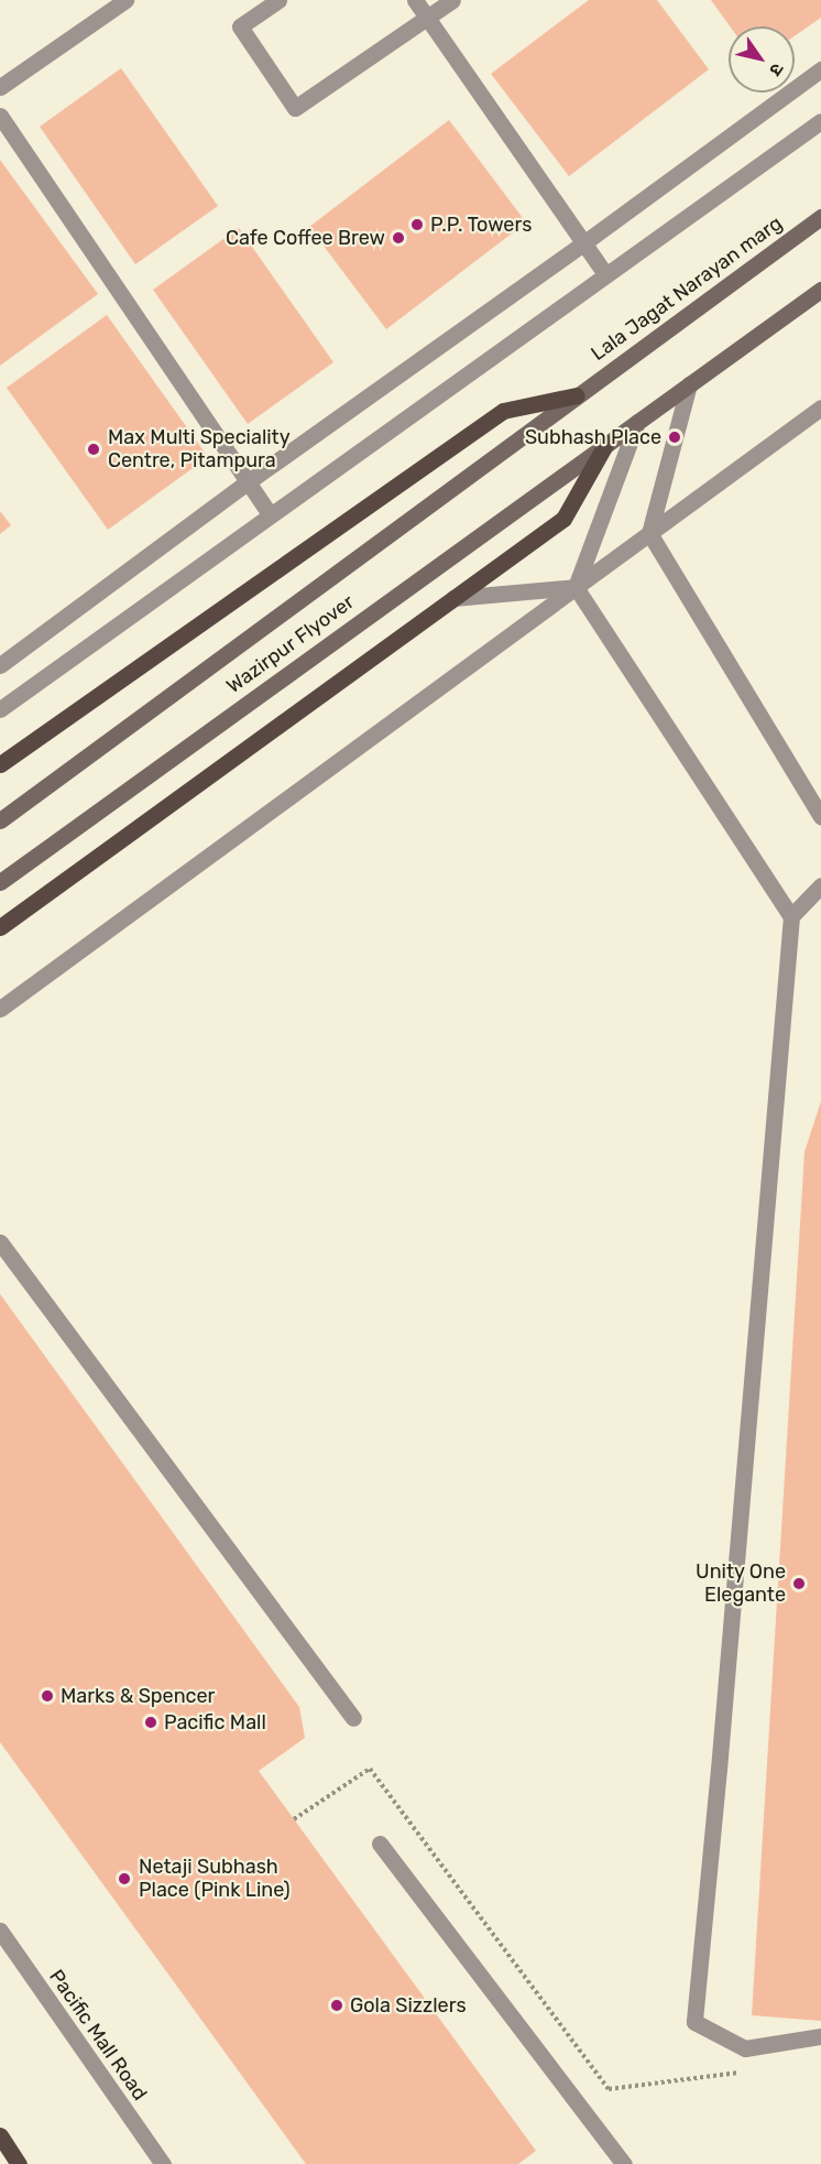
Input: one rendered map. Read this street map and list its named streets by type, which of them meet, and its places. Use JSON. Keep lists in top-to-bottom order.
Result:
{
  "streets": {
    "main road": ["Lala Jagat Narayan marg", "Wazirpur Flyover"],
    "street": ["Pacific Mall Road"]
  },
  "crossings": [
    ["Lala Jagat Narayan marg", "Wazirpur Flyover"]
  ],
  "places": [
    "P.P. Towers",
    "Cafe Coffee Brew",
    "Subhash Place",
    "Max Multi Speciality Centre, Pitampura",
    "Unity One Elegante",
    "Marks & Spencer",
    "Pacific Mall",
    "Netaji Subhash Place (Pink Line)",
    "Gola Sizzlers"
  ],
  "north": "bottom right"
}
